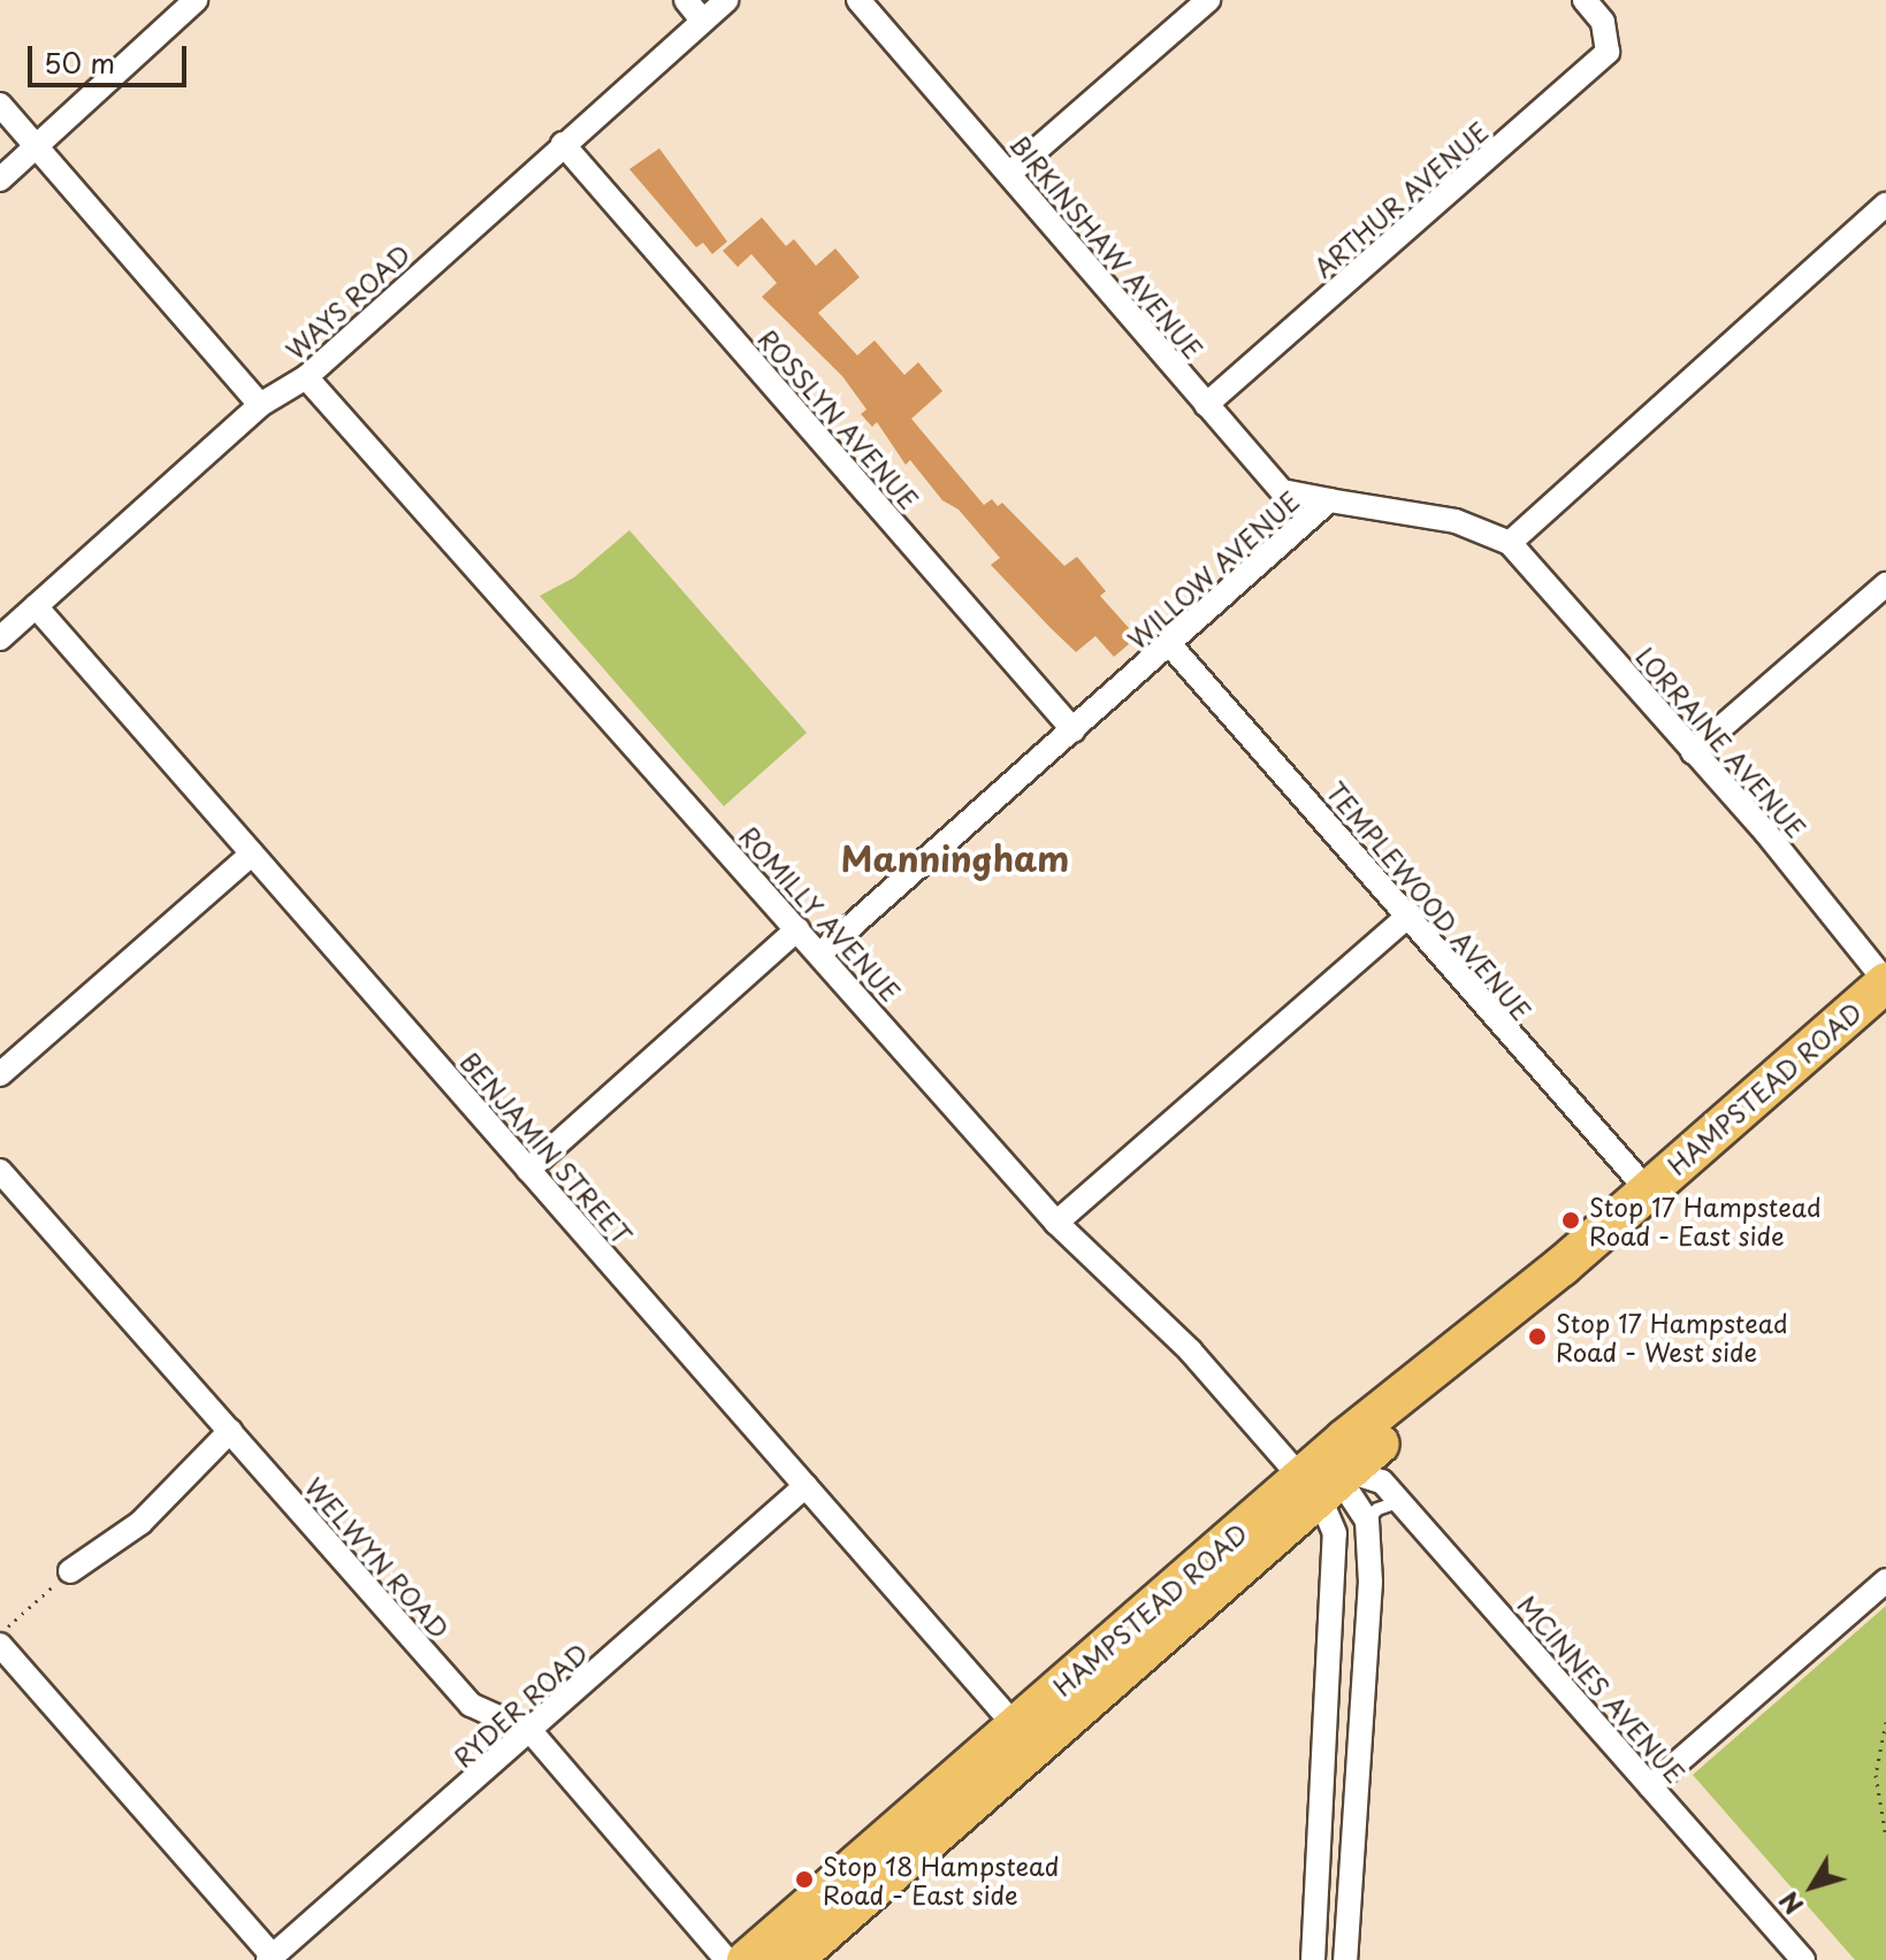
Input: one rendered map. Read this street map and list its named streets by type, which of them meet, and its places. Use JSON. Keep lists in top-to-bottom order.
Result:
{
  "streets": {
    "highway": ["HAMPSTEAD ROAD"],
    "street": [
      "ARTHUR AVENUE",
      "BIRKINSHAW AVENUE",
      "WAYS ROAD",
      "ROSSLYN AVENUE",
      "WILLOW AVENUE",
      "LORRAINE AVENUE",
      "TEMPLEWOOD AVENUE",
      "ROMILLY AVENUE",
      "BENJAMIN STREET",
      "WELWYN ROAD",
      "MCINNES AVENUE",
      "RYDER ROAD"
    ]
  },
  "crossings": [
    ["ARTHUR AVENUE", "BIRKINSHAW AVENUE"],
    ["BIRKINSHAW AVENUE", "WILLOW AVENUE"],
    ["WAYS ROAD", "ROSSLYN AVENUE"],
    ["WAYS ROAD", "ROMILLY AVENUE"],
    ["WAYS ROAD", "BENJAMIN STREET"],
    ["ROSSLYN AVENUE", "WILLOW AVENUE"],
    ["WILLOW AVENUE", "LORRAINE AVENUE"],
    ["WILLOW AVENUE", "TEMPLEWOOD AVENUE"],
    ["WILLOW AVENUE", "ROMILLY AVENUE"],
    ["LORRAINE AVENUE", "HAMPSTEAD ROAD"],
    ["TEMPLEWOOD AVENUE", "HAMPSTEAD ROAD"],
    ["ROMILLY AVENUE", "HAMPSTEAD ROAD"],
    ["ROMILLY AVENUE", "MCINNES AVENUE"],
    ["HAMPSTEAD ROAD", "BENJAMIN STREET"],
    ["HAMPSTEAD ROAD", "MCINNES AVENUE"],
    ["BENJAMIN STREET", "RYDER ROAD"],
    ["WELWYN ROAD", "RYDER ROAD"]
  ],
  "districts": ["Manningham"],
  "places": ["Stop 17 Hampstead Road - East side", "Stop 17 Hampstead Road - West side", "Stop 18 Hampstead Road - East side"],
  "scale_bar": "50 m",
  "north": "bottom left"
}
